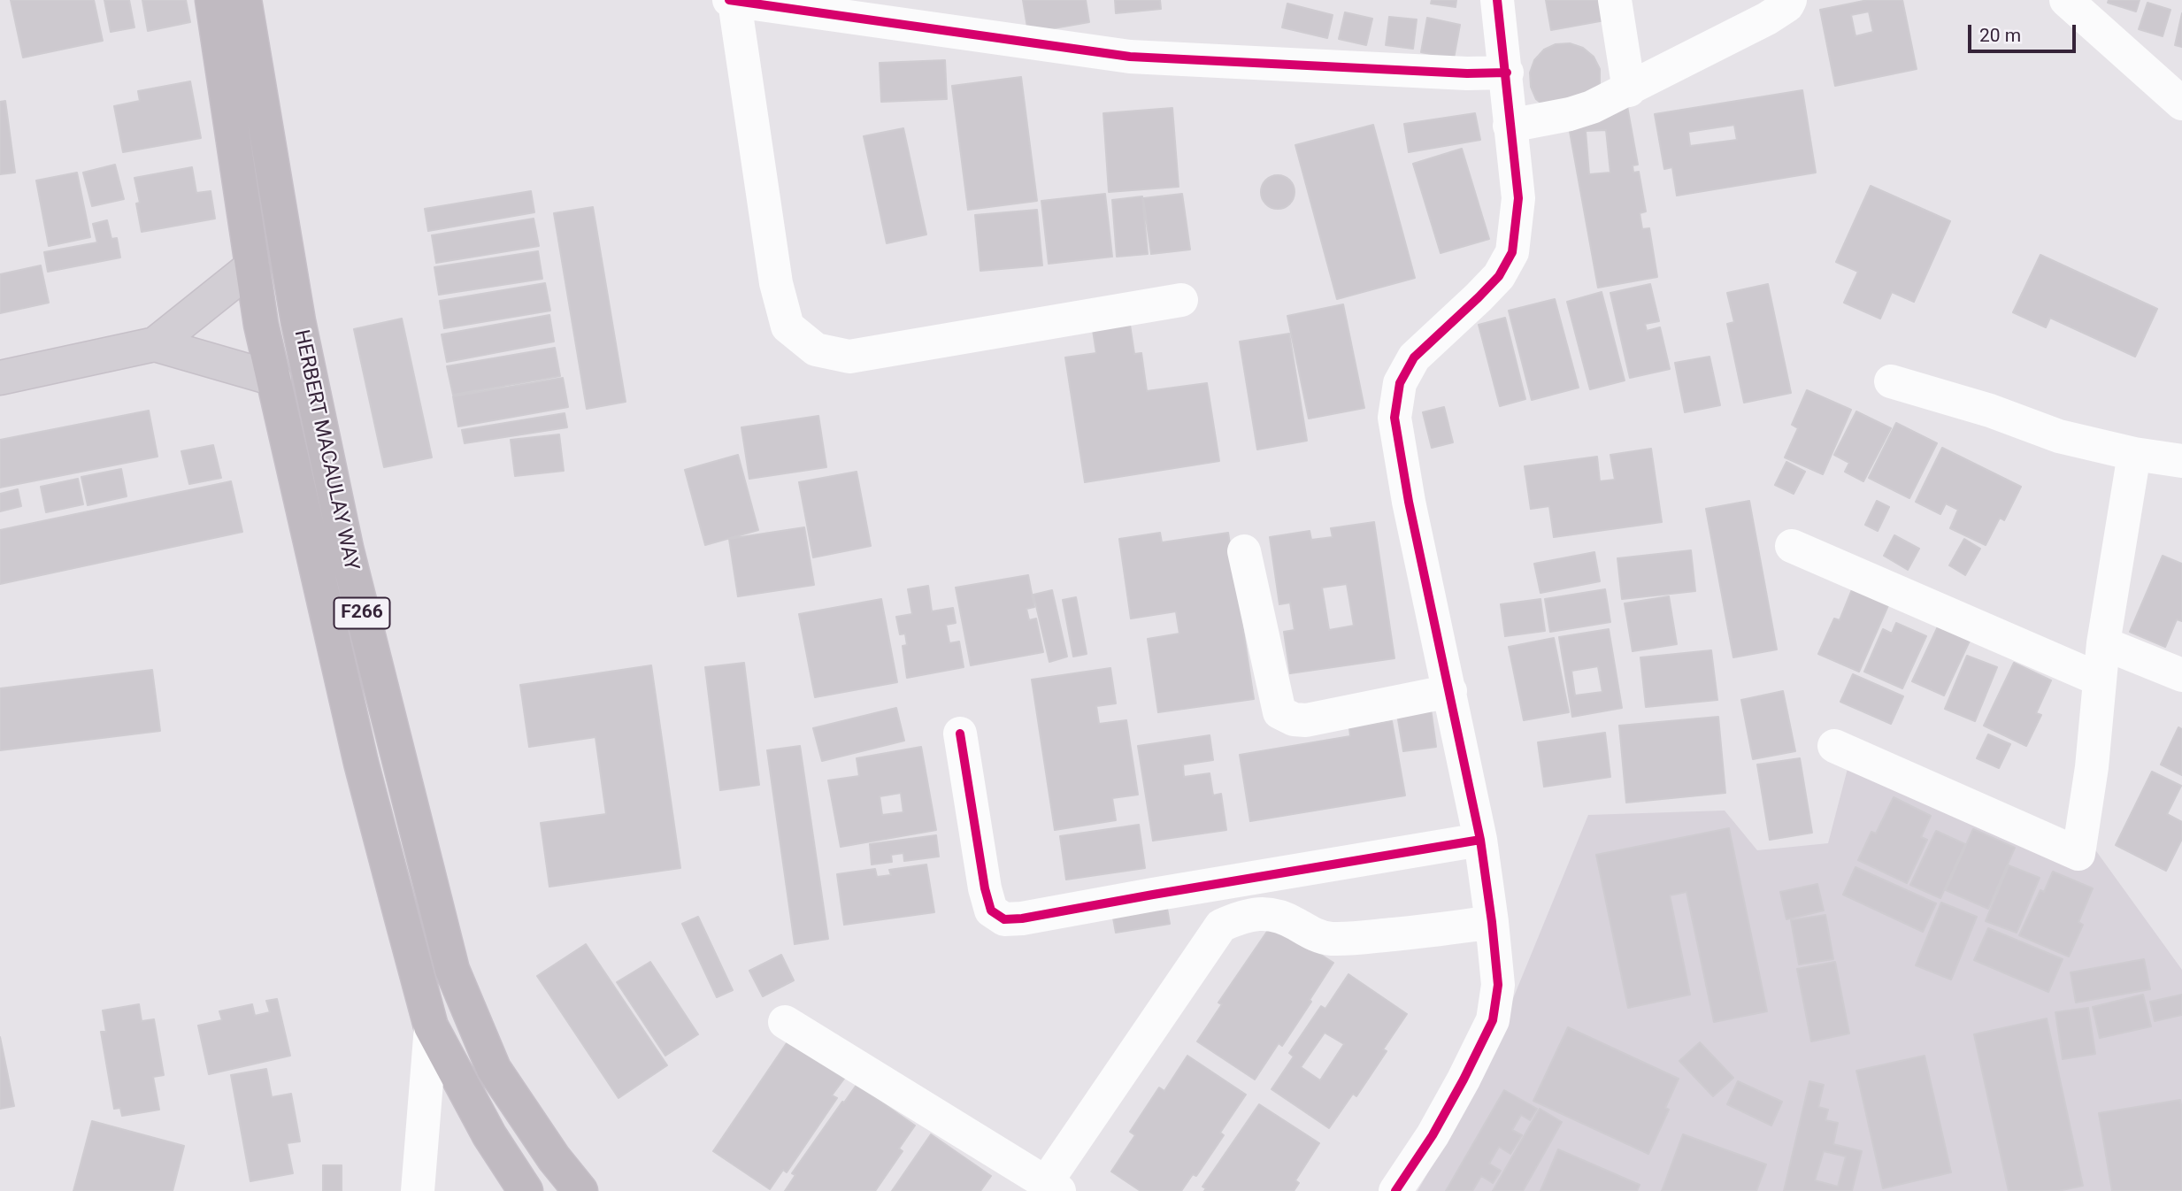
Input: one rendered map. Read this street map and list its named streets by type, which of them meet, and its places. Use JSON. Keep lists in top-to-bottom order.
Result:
{
  "streets": {
    "highway": ["HERBERT MACAULAY WAY", "F266"]
  },
  "scale_bar": "20 m"
}
